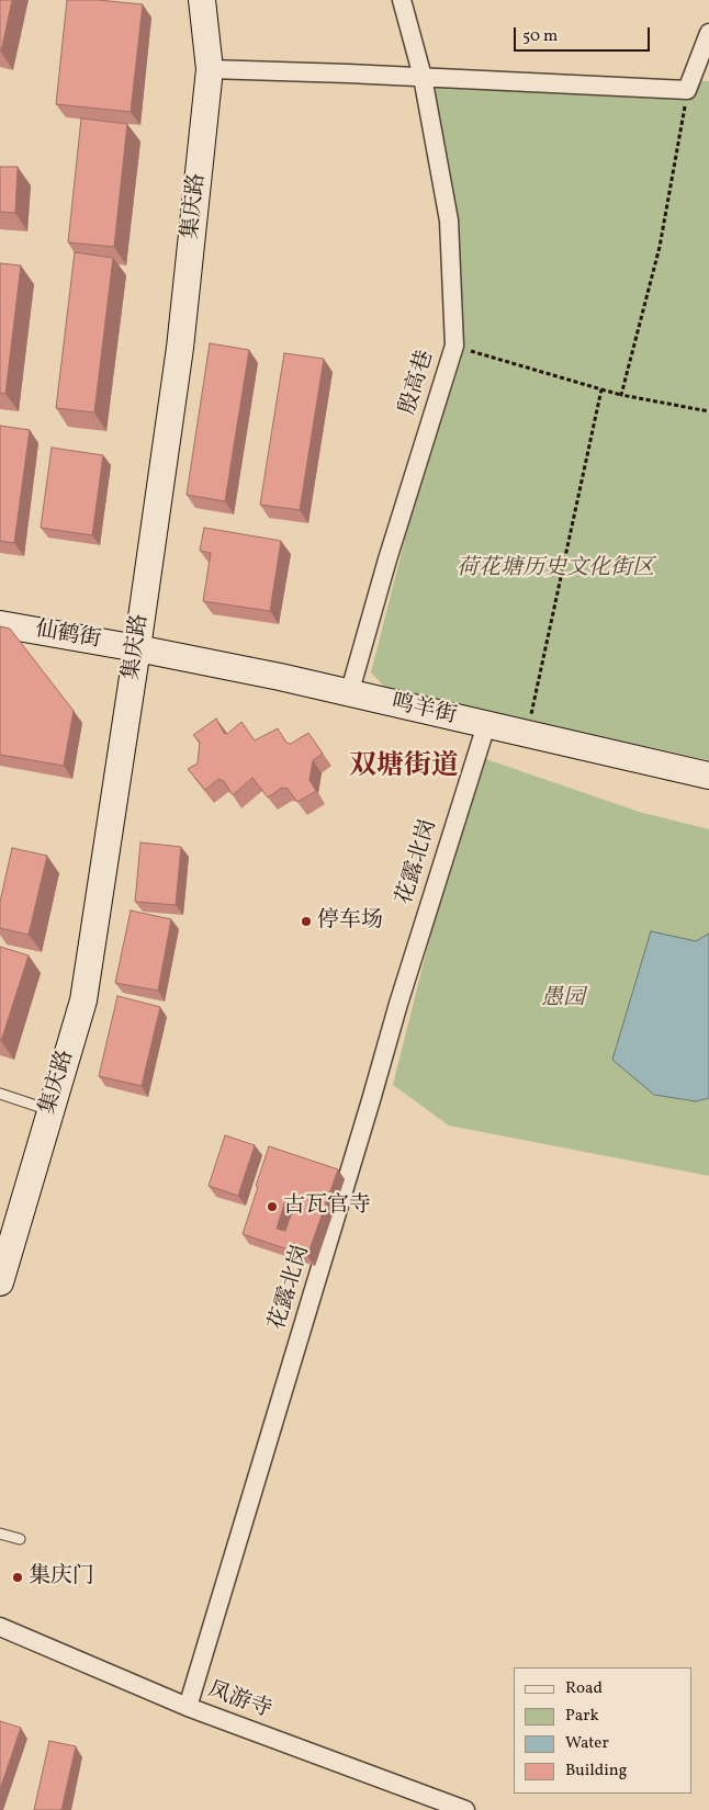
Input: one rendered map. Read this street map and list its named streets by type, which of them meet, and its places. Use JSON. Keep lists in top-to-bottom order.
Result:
{
  "streets": {
    "main road": ["集庆路", "仙鹤街", "鸣羊街"],
    "street": ["殷高巷", "花露北岗", "凤游寺"]
  },
  "crossings": [
    ["集庆路", "仙鹤街"],
    ["集庆路", "鸣羊街"],
    ["殷高巷", "鸣羊街"],
    ["仙鹤街", "鸣羊街"],
    ["鸣羊街", "花露北岗"],
    ["花露北岗", "凤游寺"]
  ],
  "districts": ["双塘街道"],
  "parks": ["荷花塘历史文化街区", "愚园"],
  "places": ["停车场", "古瓦官寺", "集庆门"],
  "legend": [
    "Road",
    "Park",
    "Water",
    "Building"
  ],
  "scale_bar": "50 m"
}
